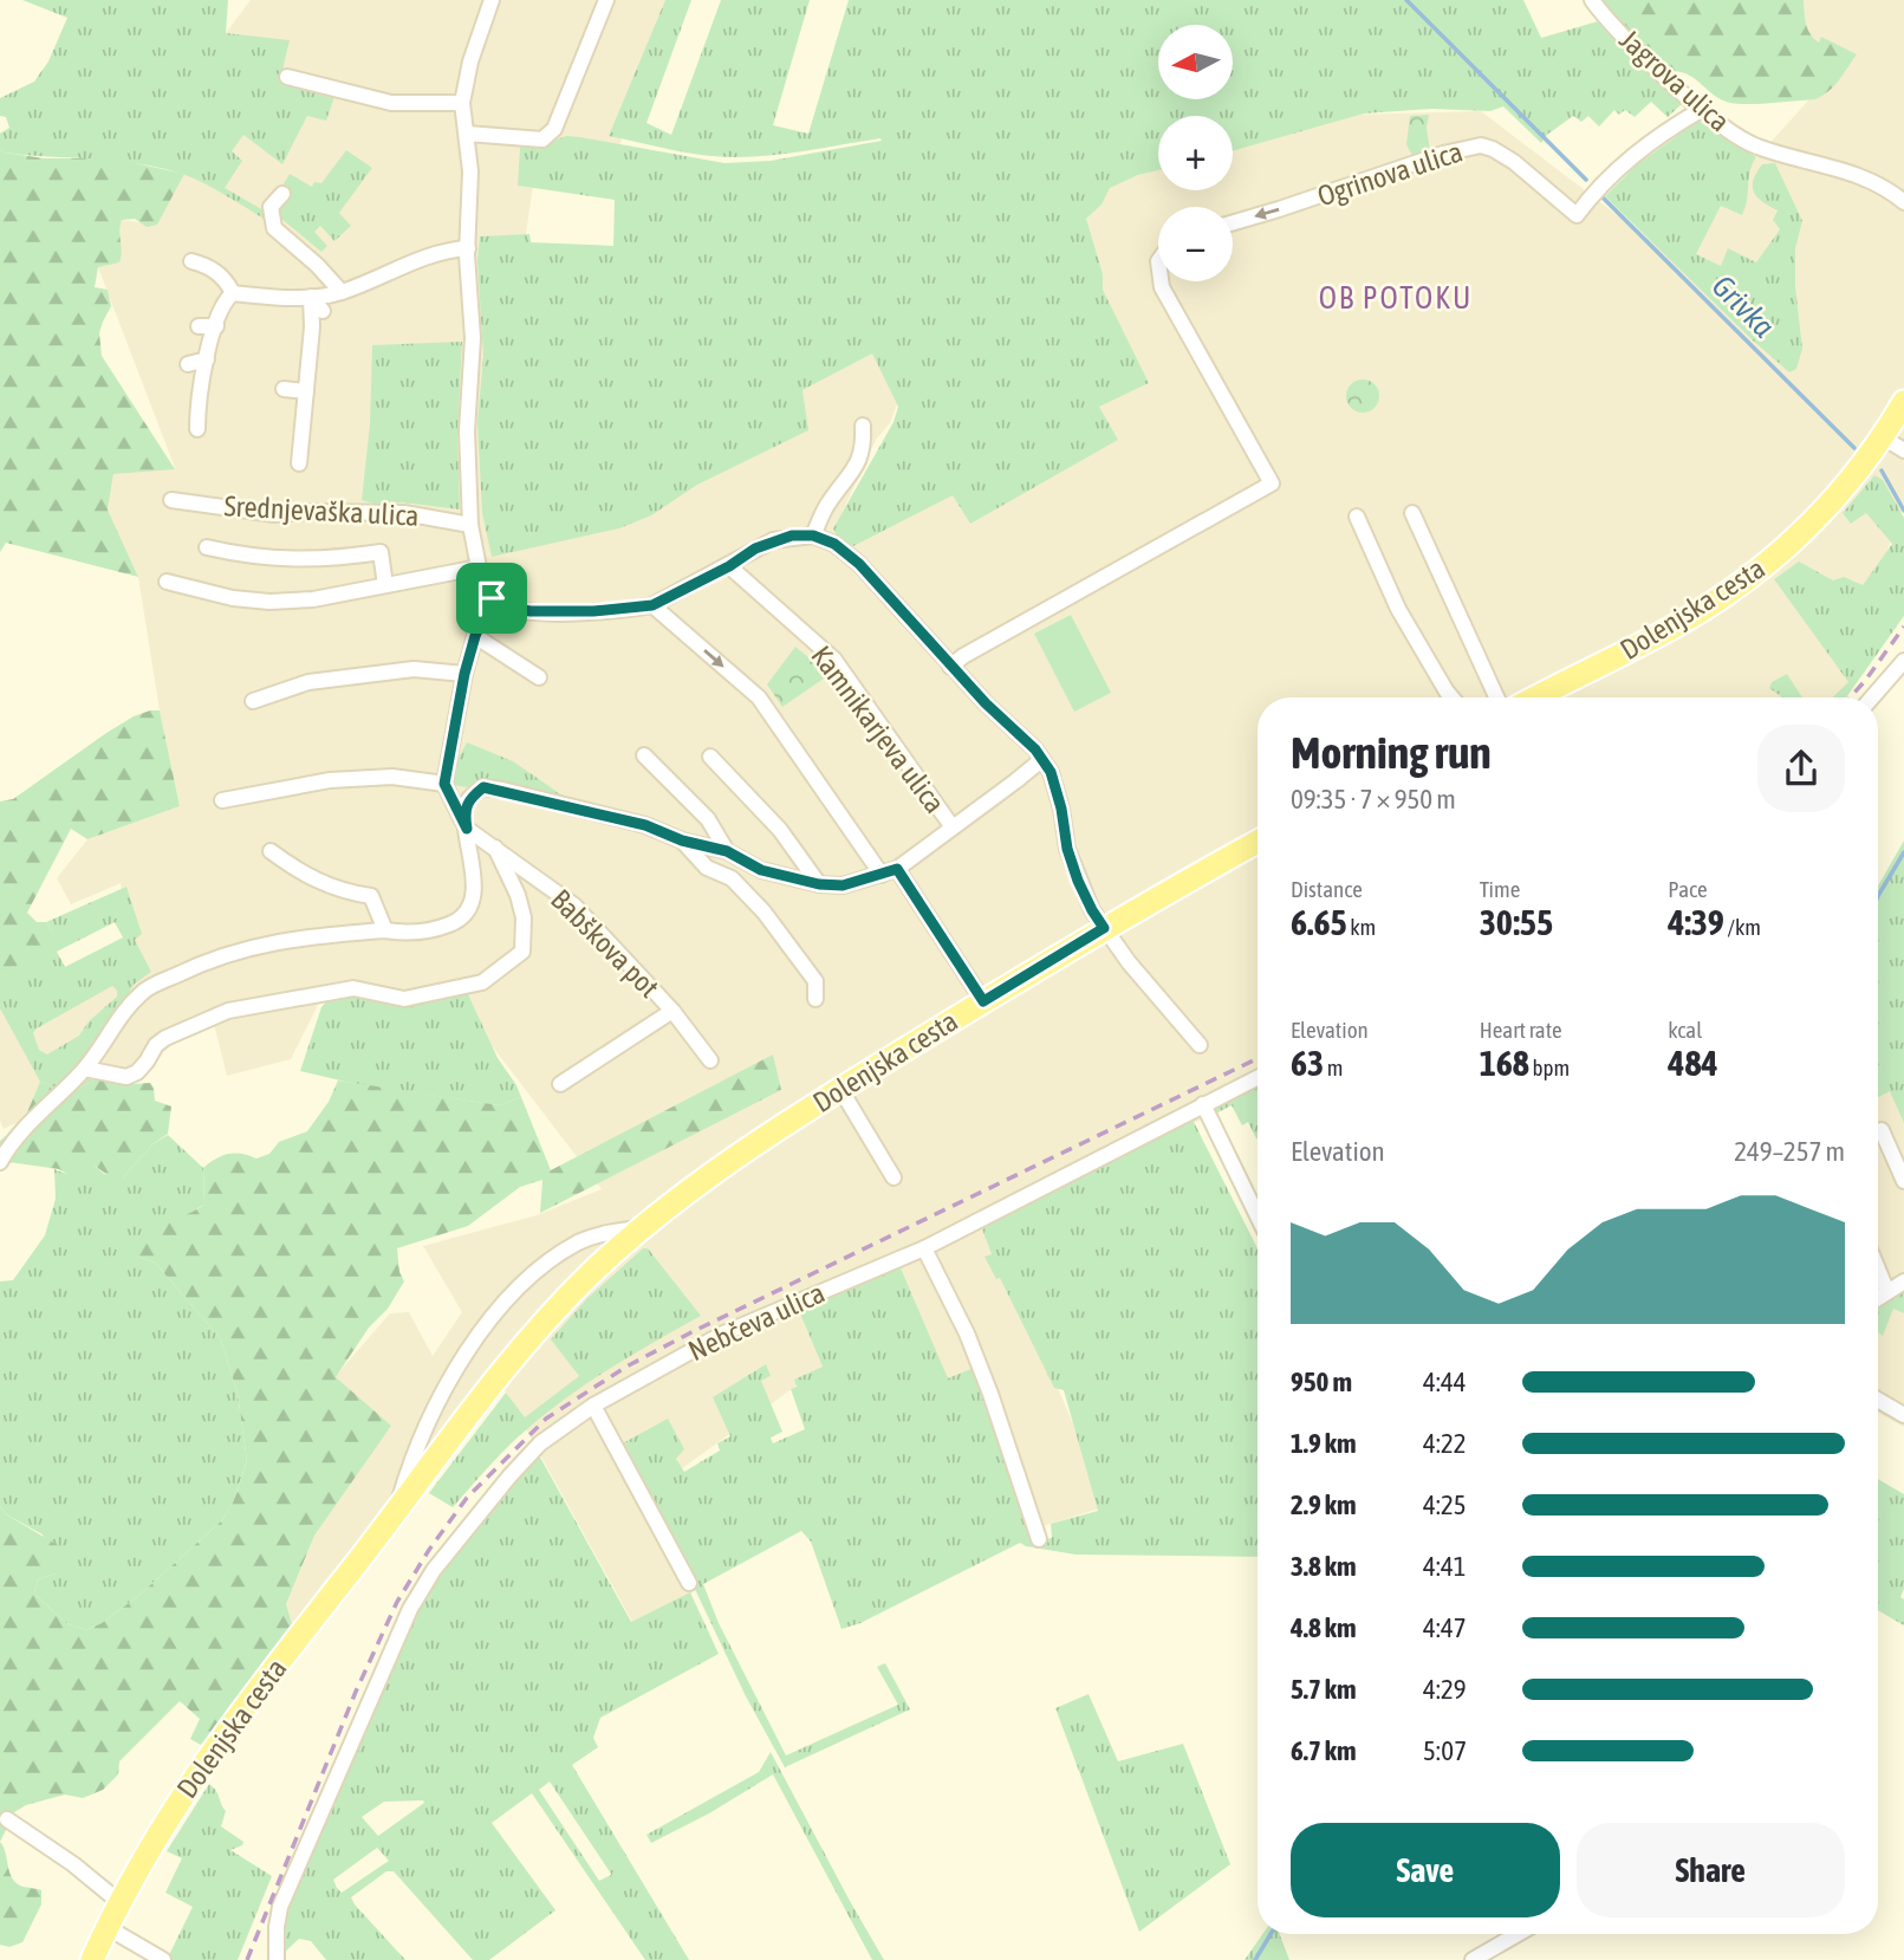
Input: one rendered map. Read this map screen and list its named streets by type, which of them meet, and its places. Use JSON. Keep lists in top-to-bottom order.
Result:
{
  "streets": {
    "main road": ["Dolenjska cesta"],
    "street": [
      "Jagrova ulica",
      "Ogrinova ulica",
      "Srednjevaška ulica",
      "Kamnikarjeva ulica",
      "Babškova pot",
      "Nebčeva ulica"
    ]
  },
  "crossings": [
    ["Jagrova ulica", "Ogrinova ulica"]
  ],
  "one_way": ["Ogrinova ulica"],
  "districts": ["OB POTOKU"],
  "water": ["Grivka"],
  "north": "left",
  "page": {
    "map_buttons": ["+", "−"],
    "heading": ["Morning run", "09:35 · 7 × 950 m"],
    "stats": [
      ["Distance", "6.65 km"],
      ["Time", "30:55"],
      ["Pace", "4:39 /km"],
      ["Elevation", "63 m"],
      ["Heart rate", "168 bpm"],
      ["kcal", "484"]
    ],
    "chart": ["Elevation", "249–257 m"],
    "list": [
      {
        "name": "950 m",
        "note": "4:44"
      },
      {
        "name": "1.9 km",
        "note": "4:22"
      },
      {
        "name": "2.9 km",
        "note": "4:25"
      },
      {
        "name": "3.8 km",
        "note": "4:41"
      },
      {
        "name": "4.8 km",
        "note": "4:47"
      },
      {
        "name": "5.7 km",
        "note": "4:29"
      },
      {
        "name": "6.7 km",
        "note": "5:07"
      }
    ],
    "buttons": ["Save", "Share"]
  }
}
